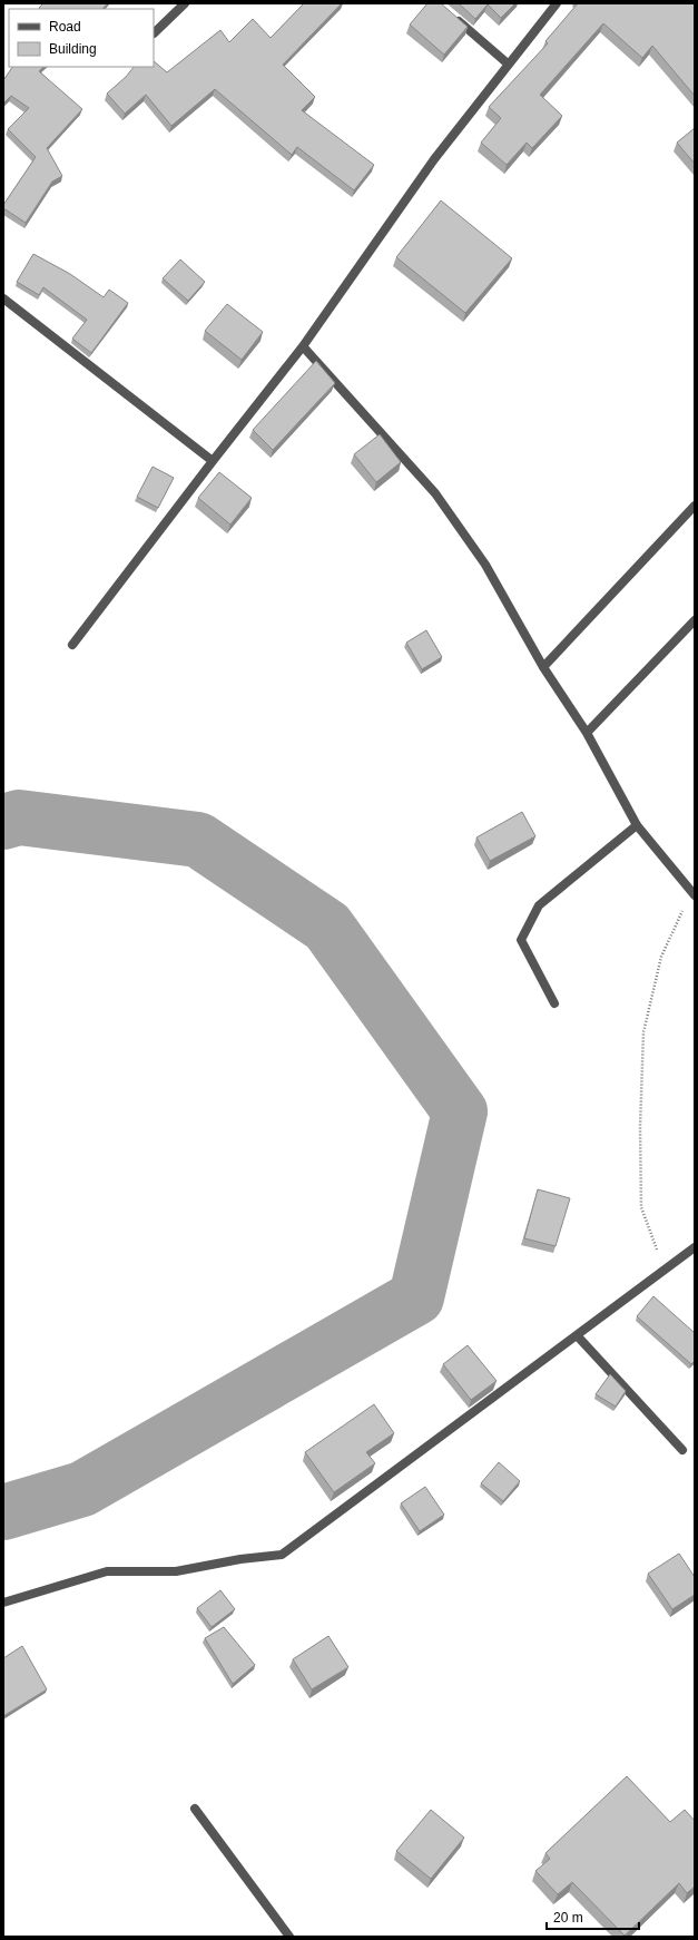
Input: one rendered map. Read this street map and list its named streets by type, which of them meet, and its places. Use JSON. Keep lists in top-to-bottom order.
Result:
{
  "legend": ["Road", "Building"],
  "scale_bar": "20 m"
}
